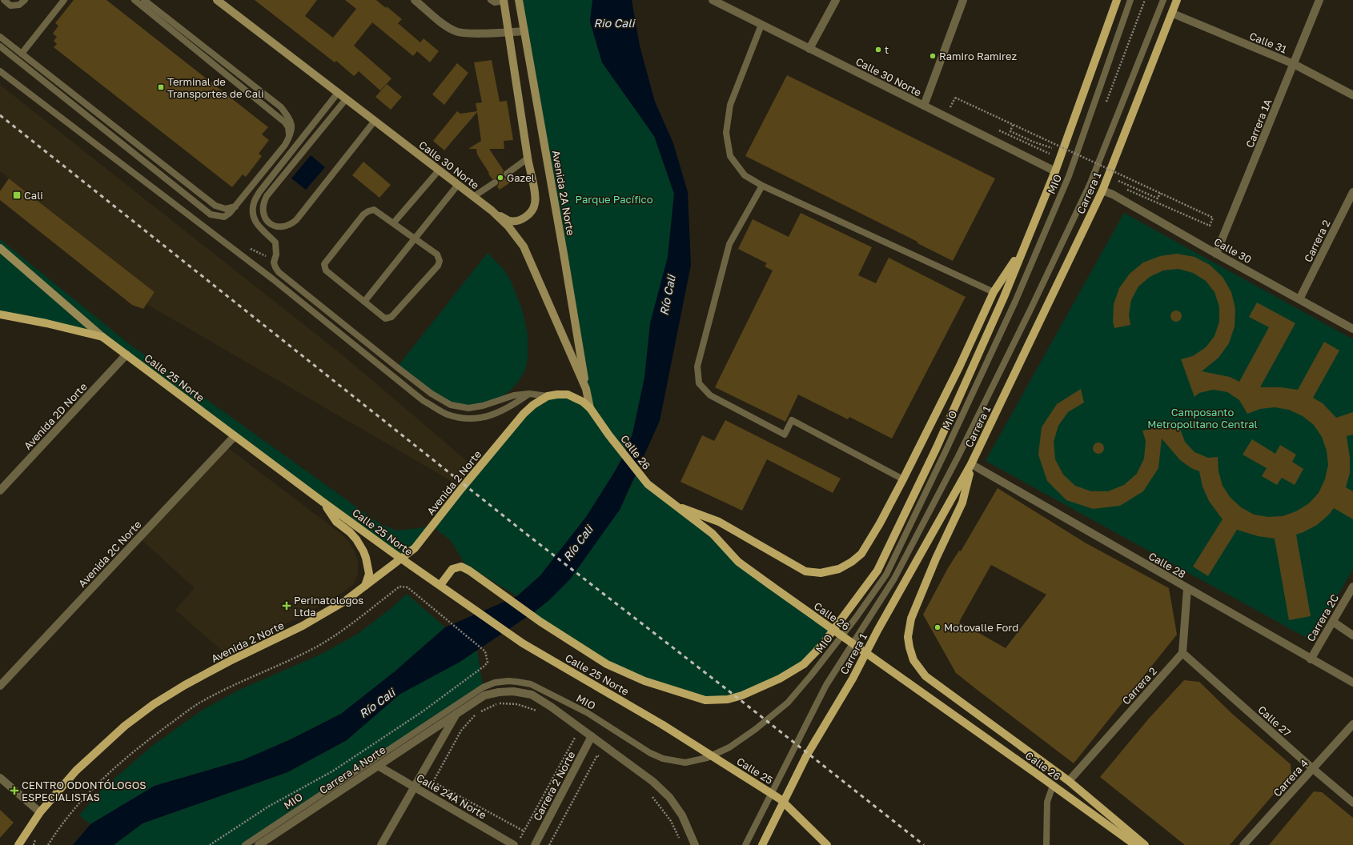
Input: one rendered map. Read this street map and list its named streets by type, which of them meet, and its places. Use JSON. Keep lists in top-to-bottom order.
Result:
{
  "streets": {
    "main road": [
      "Calle 30 Norte",
      "Avenida 2A Norte",
      "Carrera 1",
      "Calle 25 Norte",
      "Calle 26",
      "Avenida 2 Norte",
      "Calle 25"
    ],
    "street": [
      "Calle 31",
      "Carrera 1A",
      "Carrera 2",
      "Calle 30",
      "Avenida 2D Norte",
      "Avenida 2C Norte",
      "Calle 28",
      "Carrera 2C",
      "Calle 27",
      "Carrera 4 Norte",
      "Carrera 4",
      "Carrera 2 Norte",
      "Calle 24A Norte"
    ],
    "lane": ["MIO"]
  },
  "crossings": [
    ["Calle 31", "Carrera 1A"],
    ["Calle 31", "Carrera 1"],
    ["Calle 30 Norte", "Avenida 2A Norte"],
    ["Calle 30 Norte", "Calle 26"],
    ["Calle 30 Norte", "Avenida 2 Norte"],
    ["Carrera 1A", "Calle 30"],
    ["Carrera 1", "Calle 30"],
    ["Carrera 1", "Calle 28"],
    ["Carrera 2", "Calle 30"],
    ["Carrera 2", "Calle 27"],
    ["Calle 25 Norte", "Avenida 2D Norte"],
    ["Calle 25 Norte", "Avenida 2 Norte"],
    ["Calle 25 Norte", "Avenida 2C Norte"],
    ["Calle 25 Norte", "Calle 25"],
    ["Calle 26", "Avenida 2 Norte"],
    ["Calle 28", "Carrera 2C"],
    ["Calle 27", "Carrera 4"],
    ["Carrera 4 Norte", "Calle 24A Norte"]
  ],
  "water": ["Rio Cali", "Río Cali"],
  "parks": ["Parque Pacífico", "Camposanto Metropolitano Central"],
  "places": {
    "other": [
      "t",
      "Ramiro Ramirez",
      "Gazel",
      "Motovalle Ford"
    ],
    "transit": ["Terminal de Transportes de Cali", "Cali"],
    "health": ["Perinatologos Ltda", "CENTRO ODONTÓLOGOS ESPECIALISTAS"]
  }
}
